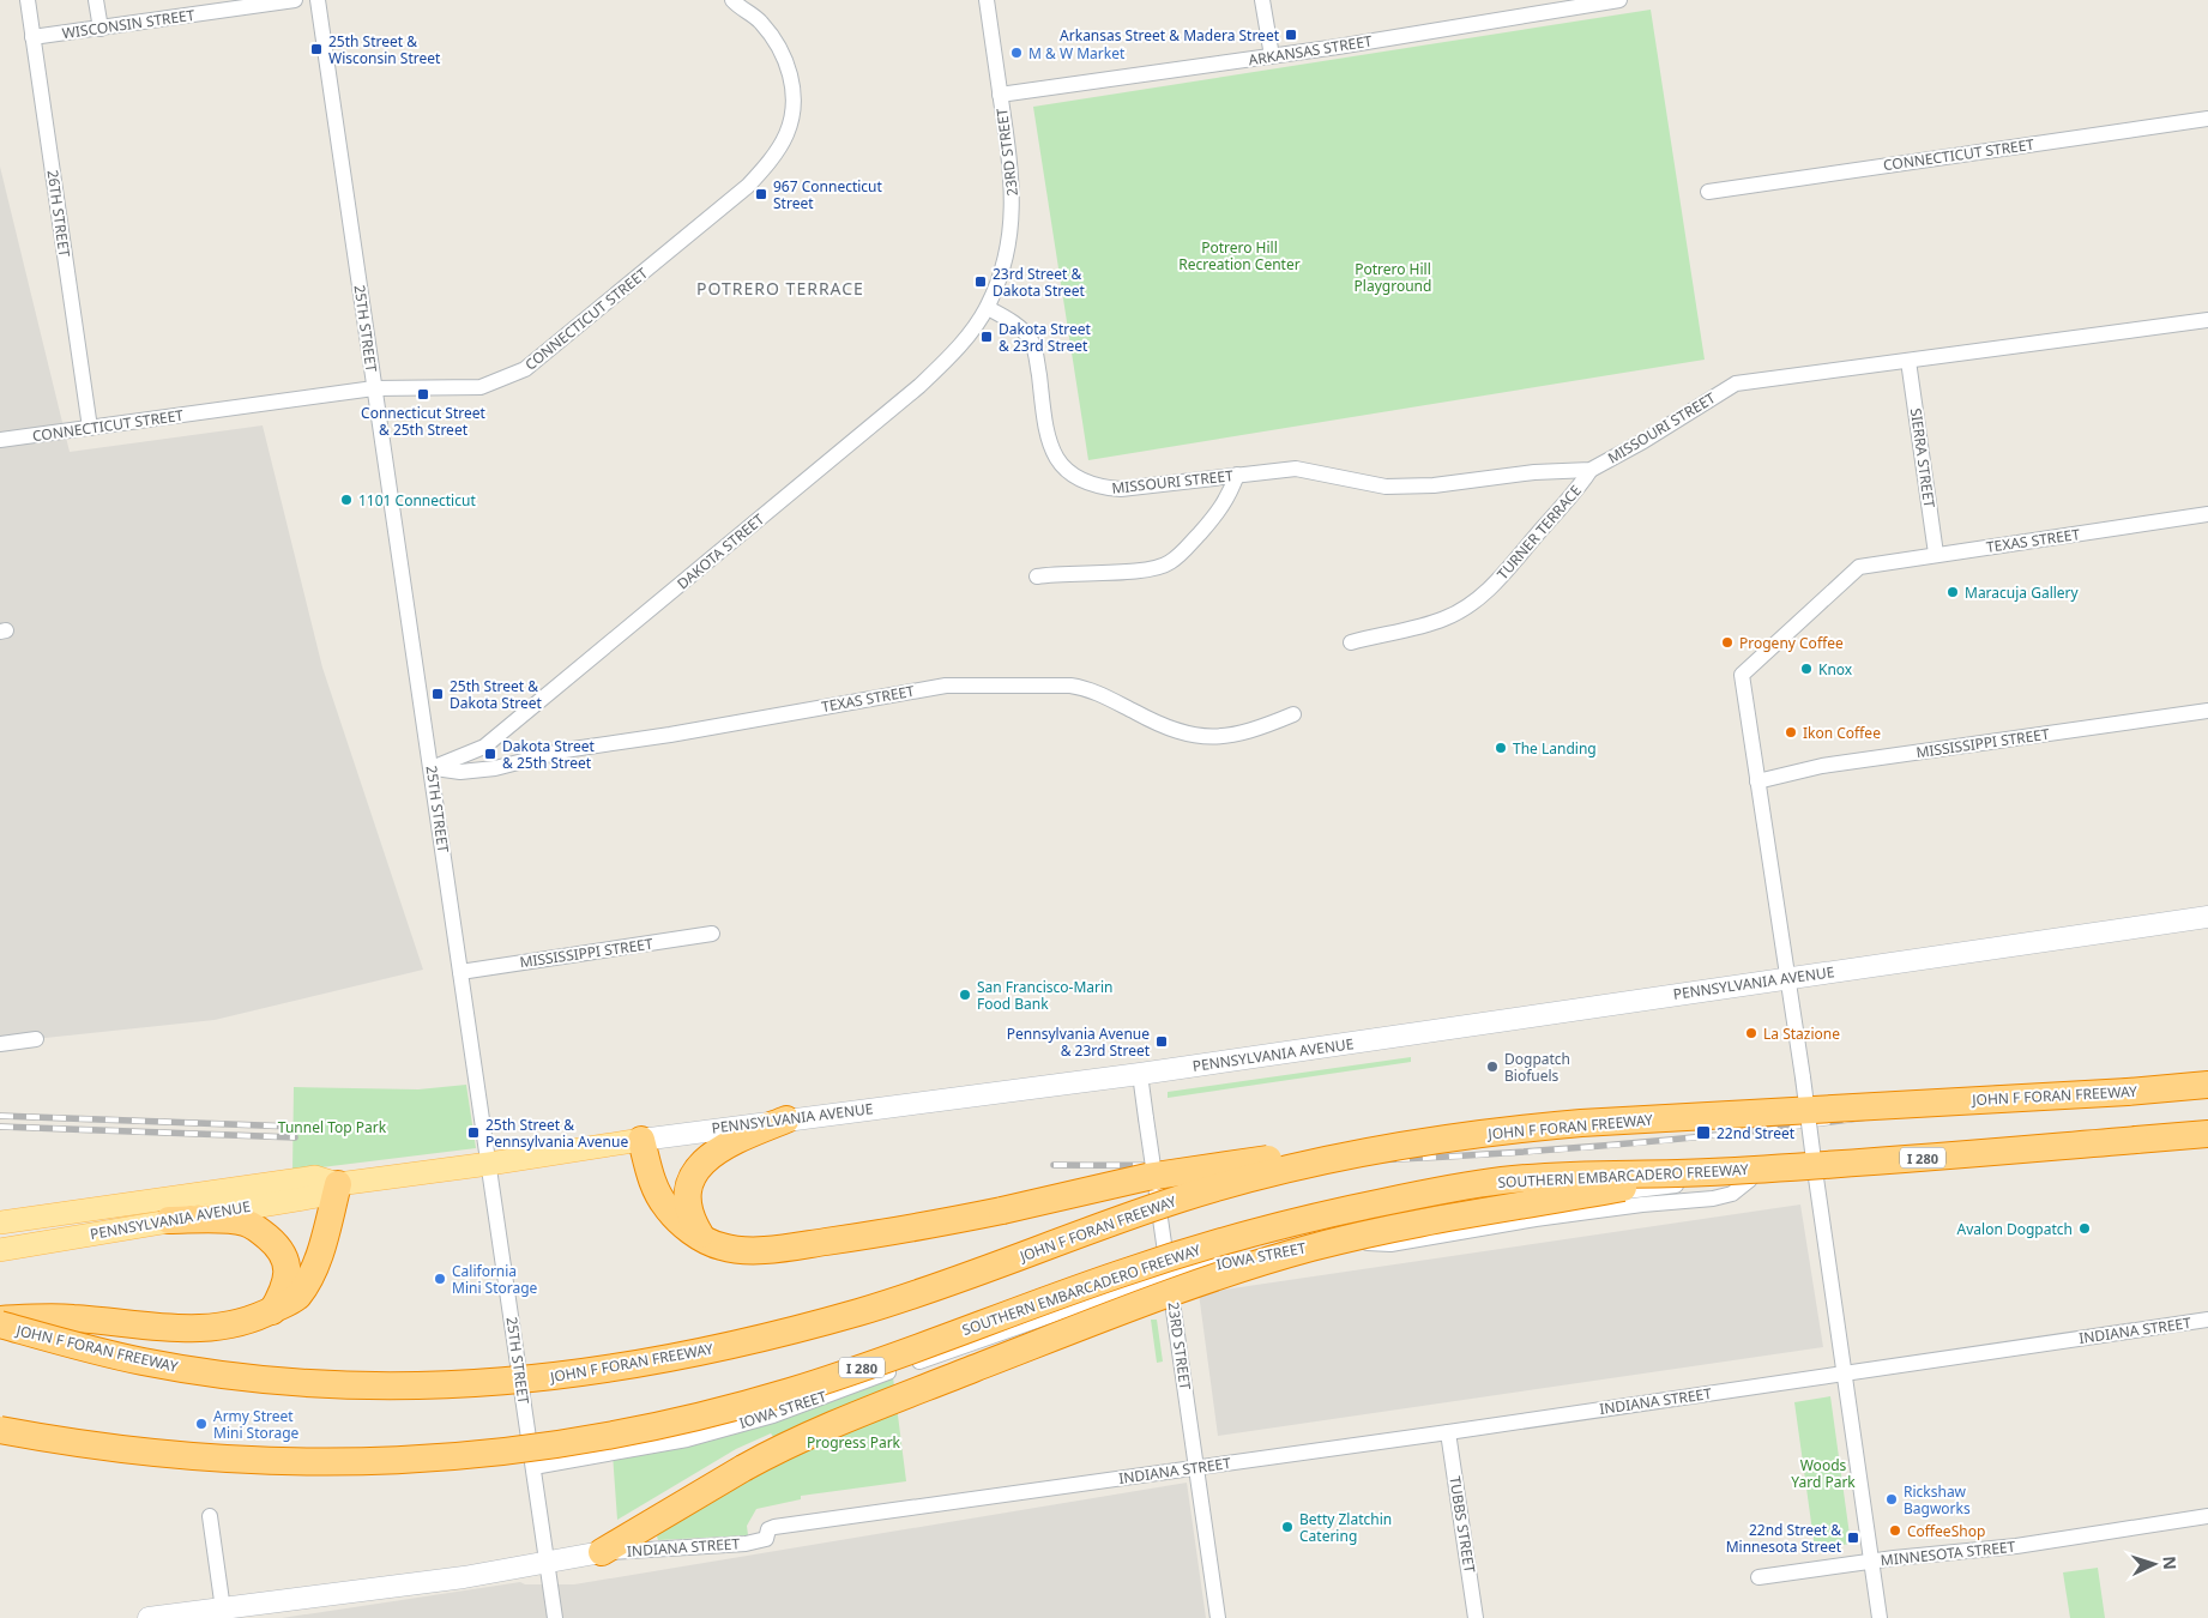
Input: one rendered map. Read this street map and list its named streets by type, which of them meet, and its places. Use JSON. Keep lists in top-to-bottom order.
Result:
{
  "streets": {
    "highway": ["JOHN F FORAN FREEWAY", "I 280", "SOUTHERN EMBARCADERO FREEWAY"],
    "main road": ["PENNSYLVANIA AVENUE", "INDIANA STREET"],
    "street": [
      "WISCONSIN STREET",
      "ARKANSAS STREET",
      "23RD STREET",
      "CONNECTICUT STREET",
      "26TH STREET",
      "25TH STREET",
      "MISSOURI STREET",
      "SIERRA STREET",
      "TURNER TERRACE",
      "TEXAS STREET",
      "DAKOTA STREET",
      "MISSISSIPPI STREET",
      "IOWA STREET",
      "TUBBS STREET",
      "MINNESOTA STREET"
    ]
  },
  "crossings": [
    ["WISCONSIN STREET", "26TH STREET"],
    ["ARKANSAS STREET", "23RD STREET"],
    ["23RD STREET", "MISSOURI STREET"],
    ["23RD STREET", "DAKOTA STREET"],
    ["23RD STREET", "PENNSYLVANIA AVENUE"],
    ["23RD STREET", "IOWA STREET"],
    ["23RD STREET", "INDIANA STREET"],
    ["CONNECTICUT STREET", "26TH STREET"],
    ["CONNECTICUT STREET", "25TH STREET"],
    ["25TH STREET", "TEXAS STREET"],
    ["25TH STREET", "DAKOTA STREET"],
    ["25TH STREET", "MISSISSIPPI STREET"],
    ["25TH STREET", "PENNSYLVANIA AVENUE"],
    ["25TH STREET", "IOWA STREET"],
    ["25TH STREET", "INDIANA STREET"],
    ["MISSOURI STREET", "SIERRA STREET"],
    ["MISSOURI STREET", "TURNER TERRACE"],
    ["MISSOURI STREET", "DAKOTA STREET"],
    ["SIERRA STREET", "TEXAS STREET"],
    ["TEXAS STREET", "DAKOTA STREET"],
    ["TEXAS STREET", "MISSISSIPPI STREET"],
    ["INDIANA STREET", "TUBBS STREET"]
  ],
  "districts": ["POTRERO TERRACE"],
  "parks": [
    "Potrero Hill Recreation Center",
    "Potrero Hill Playground",
    "Tunnel Top Park",
    "Progress Park",
    "Woods Yard Park"
  ],
  "places": {
    "transit": [
      "Arkansas Street & Madera Street",
      "25th Street & Wisconsin Street",
      "967 Connecticut Street",
      "23rd Street & Dakota Street",
      "Dakota Street & 23rd Street",
      "Connecticut Street & 25th Street",
      "25th Street & Dakota Street",
      "Dakota Street & 25th Street",
      "Pennsylvania Avenue & 23rd Street",
      "25th Street & Pennsylvania Avenue",
      "22nd Street",
      "22nd Street & Minnesota Street"
    ],
    "other": [
      "M & W Market",
      "1101 Connecticut",
      "Maracuja Gallery",
      "Progeny Coffee",
      "Knox",
      "Ikon Coffee",
      "The Landing",
      "San Francisco-Marin Food Bank",
      "La Stazione",
      "Dogpatch Biofuels",
      "Avalon Dogpatch",
      "California Mini Storage",
      "Army Street Mini Storage",
      "Rickshaw Bagworks",
      "Betty Zlatchin Catering",
      "CoffeeShop"
    ]
  },
  "north": "right"
}
